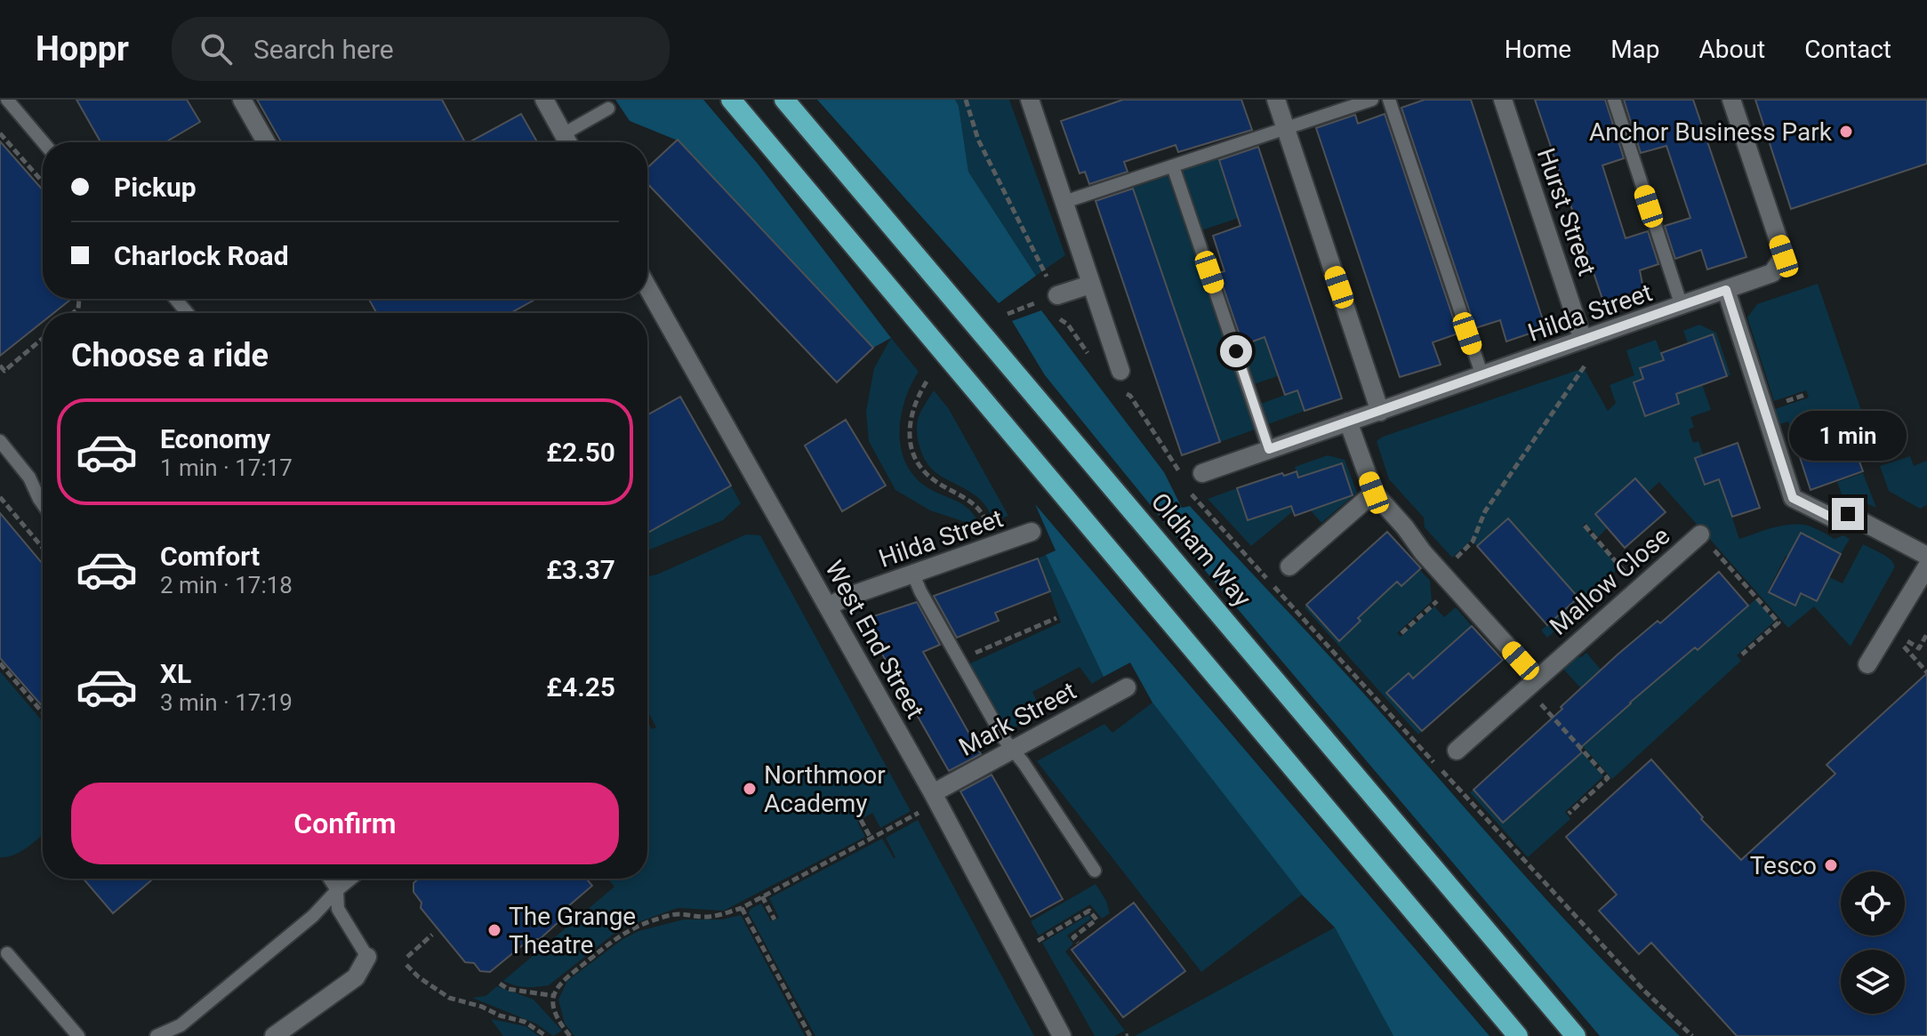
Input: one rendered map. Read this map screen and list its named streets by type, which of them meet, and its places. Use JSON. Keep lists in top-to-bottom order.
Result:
{
  "streets": {
    "highway": ["Oldham Way"],
    "street": [
      "Hurst Street",
      "Hilda Street",
      "Mallow Close",
      "West End Street",
      "Mark Street"
    ]
  },
  "crossings": [
    ["Hurst Street", "Hilda Street"],
    ["Hilda Street", "West End Street"],
    ["West End Street", "Mark Street"]
  ],
  "places": [
    "Anchor Business Park",
    "Northmoor Academy",
    "Tesco",
    "The Grange Theatre"
  ],
  "page": {
    "header": "Hoppr",
    "search": "Search here",
    "nav": [
      "Home",
      "Map",
      "About",
      "Contact"
    ],
    "banner": ["Pickup", "Charlock Road"],
    "heading": "Choose a ride",
    "list": [
      {
        "name": "Economy",
        "note": "1 min · 17:17",
        "value": "£2.50"
      },
      {
        "name": "Comfort",
        "note": "2 min · 17:18",
        "value": "£3.37"
      },
      {
        "name": "XL",
        "note": "3 min · 17:19",
        "value": "£4.25"
      }
    ],
    "bubble": "1 min",
    "buttons": "Confirm"
  }
}
